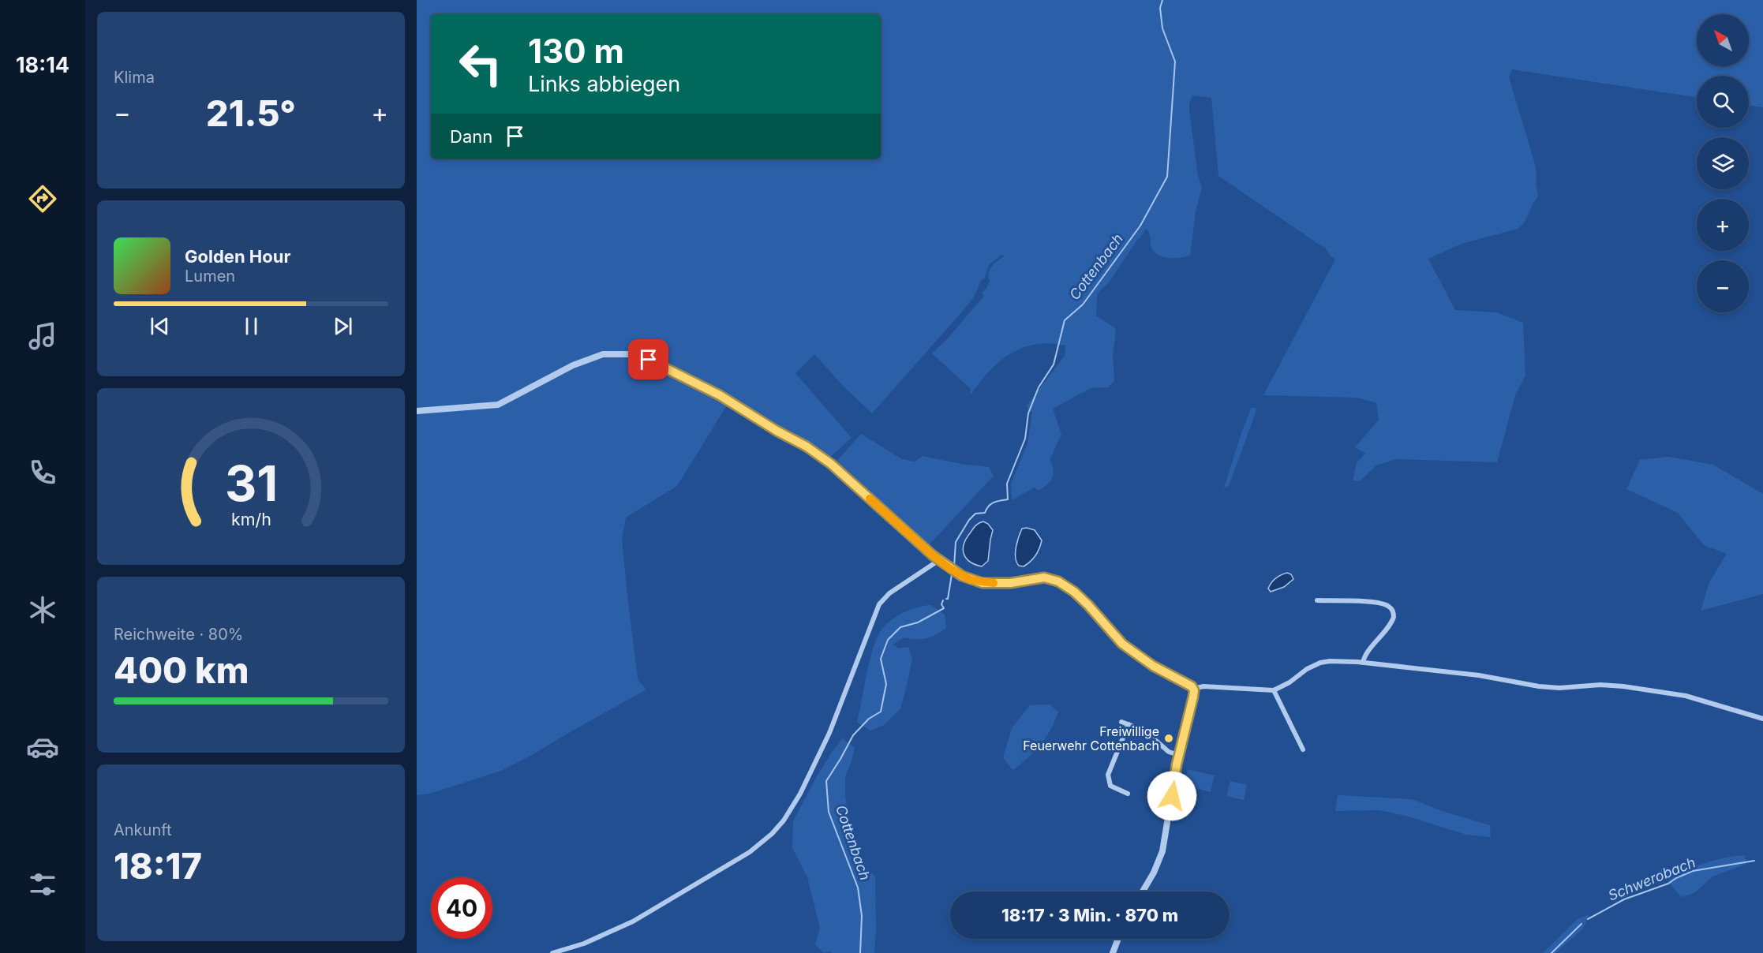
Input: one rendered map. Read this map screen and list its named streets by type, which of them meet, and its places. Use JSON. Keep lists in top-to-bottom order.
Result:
{
  "water": ["Cottenbach", "Schwerobach"],
  "places": ["Freiwillige Feuerwehr Cottenbach"],
  "north": "top left",
  "page": {
    "tabs": "18:14",
    "tile": [
      "Klima",
      ["Reichweite · 80%", "400 km"],
      ["Ankunft", "18:17"]
    ],
    "map_buttons": ["+", "−"],
    "turn": ["130 m", "Links abbiegen"],
    "heat": ["−", "21.5°", "+"],
    "then": "Dann",
    "song": ["Golden Hour", "Lumen"],
    "limit": "40",
    "trip": "18:17 · 3 Min. · 870 m",
    "gauge": ["31", "km/h"]
  }
}
